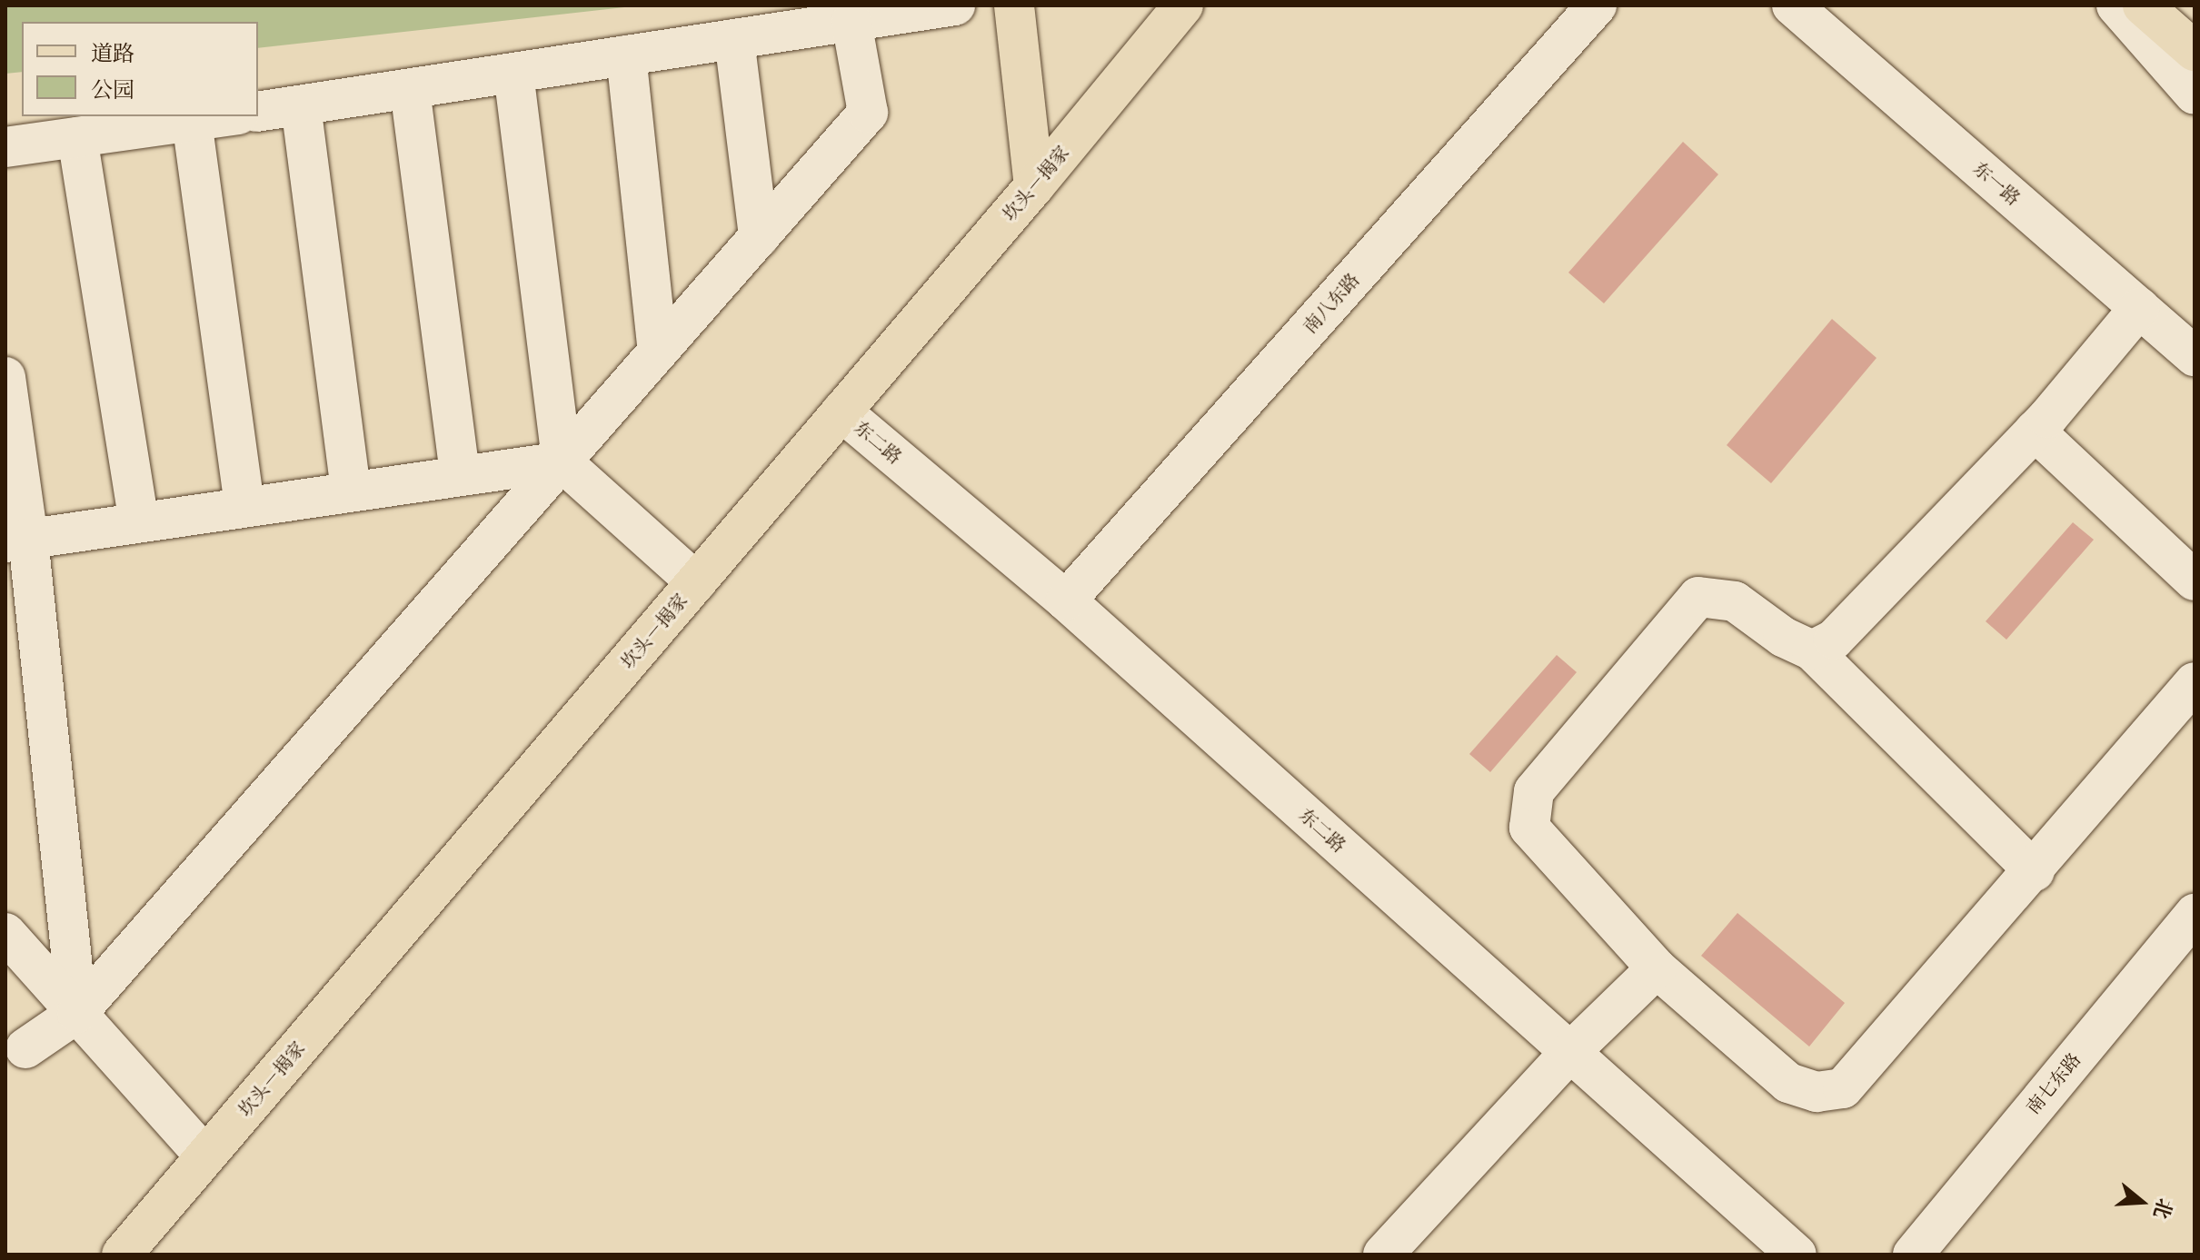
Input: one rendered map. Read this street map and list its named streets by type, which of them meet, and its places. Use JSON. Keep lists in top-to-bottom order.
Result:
{
  "streets": {
    "main road": ["坎头－揭家"],
    "lane": [
      "东一路",
      "南八东路",
      "东二路",
      "南七东路"
    ]
  },
  "crossings": [
    ["坎头－揭家", "东二路"],
    ["南八东路", "东二路"]
  ],
  "legend": ["道路", "公园"],
  "north": "right"
}
